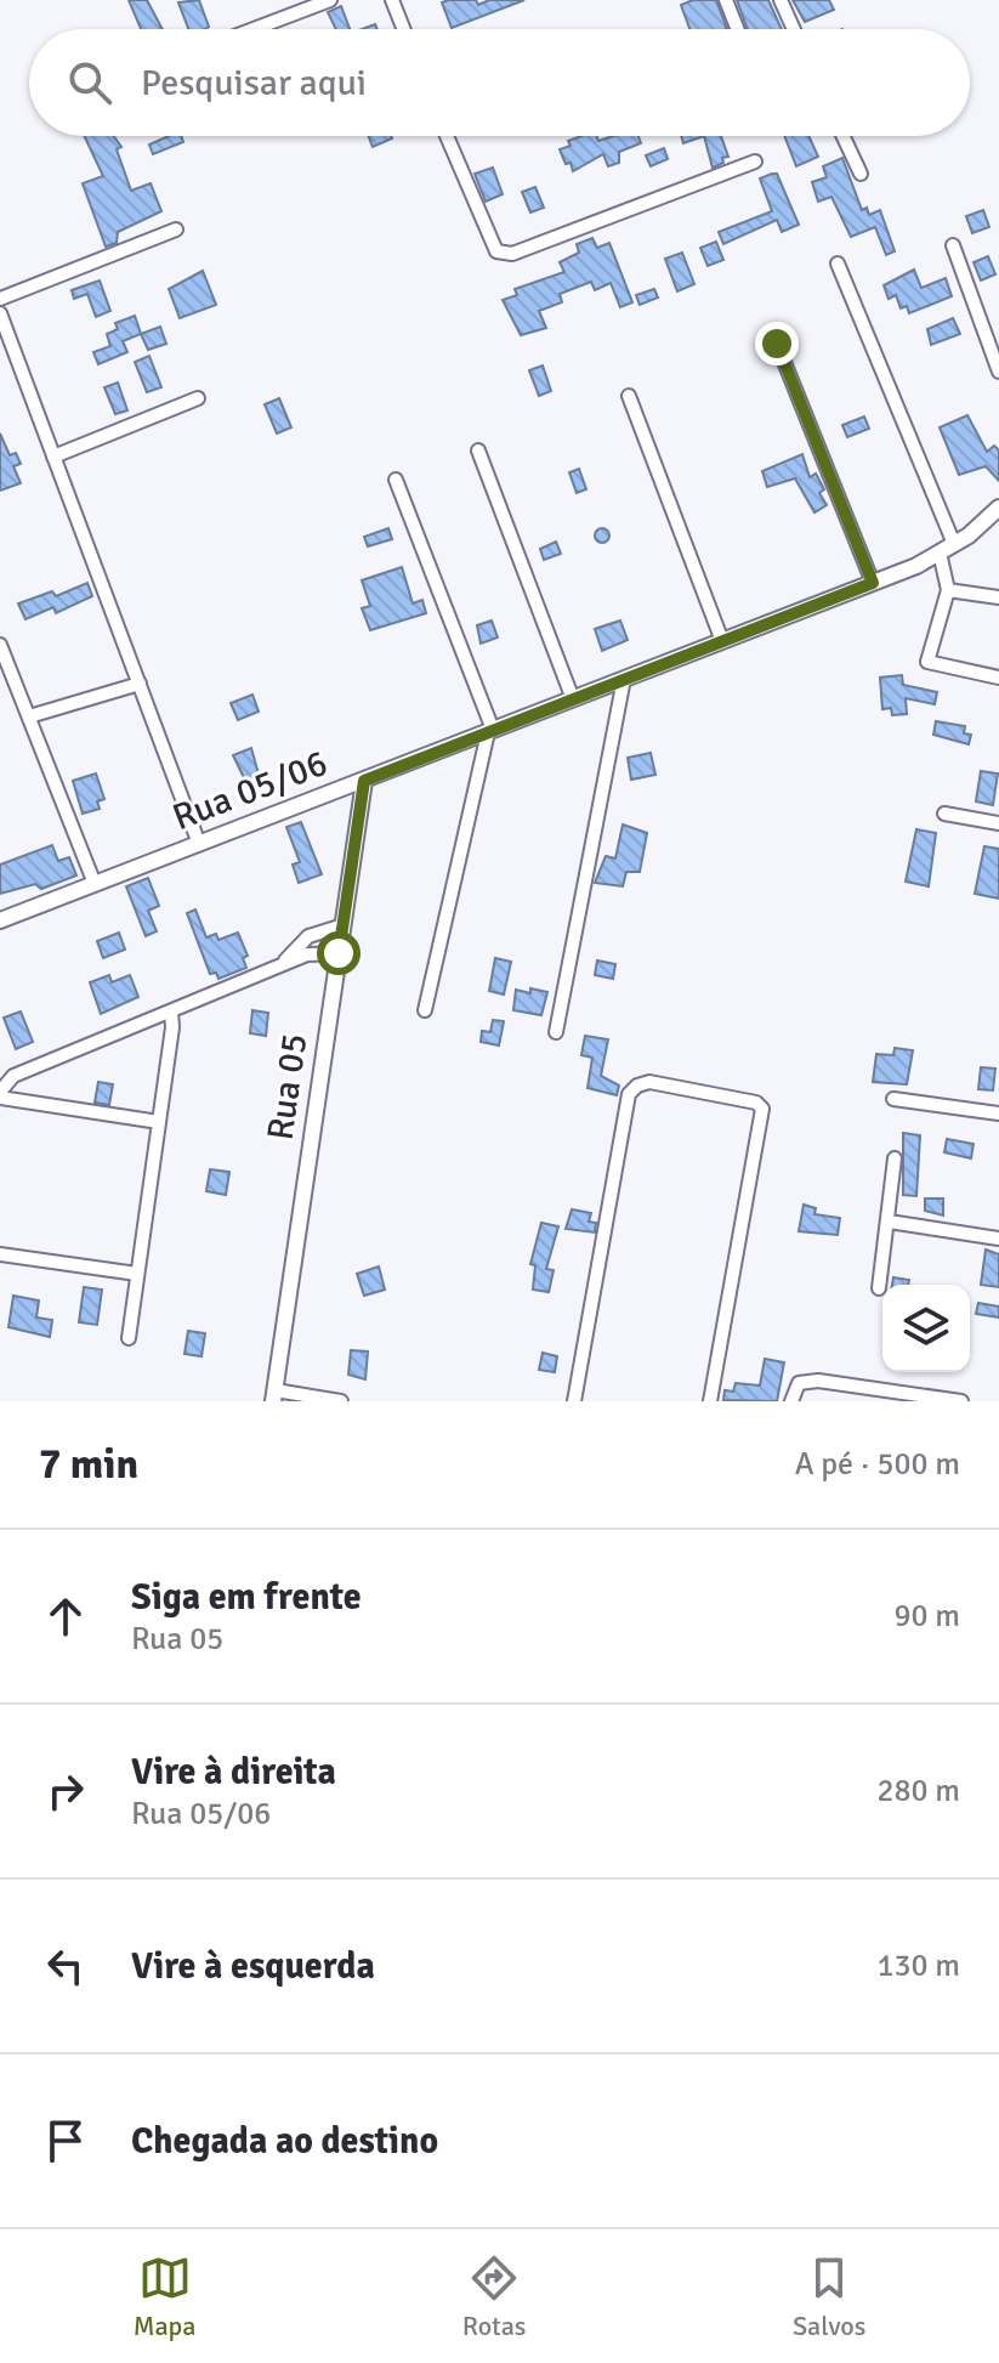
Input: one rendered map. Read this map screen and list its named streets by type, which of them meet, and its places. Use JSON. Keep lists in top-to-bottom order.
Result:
{
  "streets": {
    "street": ["Rua 05/06", "Rua 05"]
  },
  "crossings": [
    ["Rua 05/06", "Rua 05"]
  ],
  "page": {
    "search": "Pesquisar aqui",
    "heading": ["7 min", "A pé · 500 m"],
    "list": [
      ["Siga em frente", "Rua 05", "90 m"],
      ["Vire à direita", "Rua 05/06", "280 m"],
      ["Vire à esquerda", "130 m"],
      "Chegada ao destino"
    ],
    "nav": ["Mapa", "Rotas", "Salvos"]
  }
}
